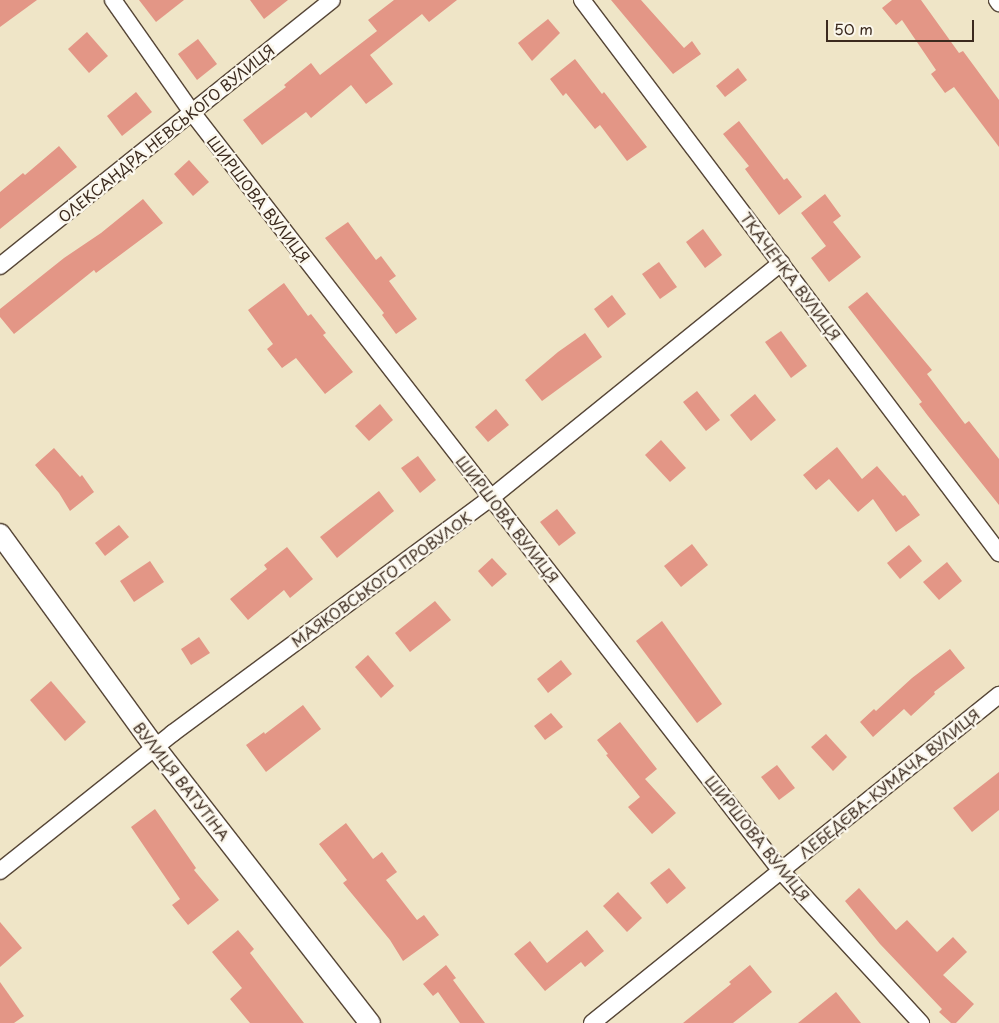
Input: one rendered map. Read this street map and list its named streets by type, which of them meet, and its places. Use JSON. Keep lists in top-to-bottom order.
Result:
{
  "streets": {
    "street": [
      "ОЛЕКСАНДРА НЕВСЬКОГО ВУЛИЦЯ",
      "ШИРШОВА ВУЛИЦЯ",
      "ТКАЧЕНКА ВУЛИЦЯ",
      "МАЯКОВСЬКОГО ПРОВУЛОК",
      "ВУЛИЦЯ ВАТУТІНА",
      "ЛЕБЕДЄВА-КУМАЧА ВУЛИЦЯ"
    ]
  },
  "crossings": [
    ["ОЛЕКСАНДРА НЕВСЬКОГО ВУЛИЦЯ", "ШИРШОВА ВУЛИЦЯ"],
    ["ШИРШОВА ВУЛИЦЯ", "МАЯКОВСЬКОГО ПРОВУЛОК"],
    ["ШИРШОВА ВУЛИЦЯ", "ЛЕБЕДЄВА-КУМАЧА ВУЛИЦЯ"],
    ["ТКАЧЕНКА ВУЛИЦЯ", "МАЯКОВСЬКОГО ПРОВУЛОК"],
    ["МАЯКОВСЬКОГО ПРОВУЛОК", "ВУЛИЦЯ ВАТУТІНА"]
  ],
  "scale_bar": "50 m"
}
